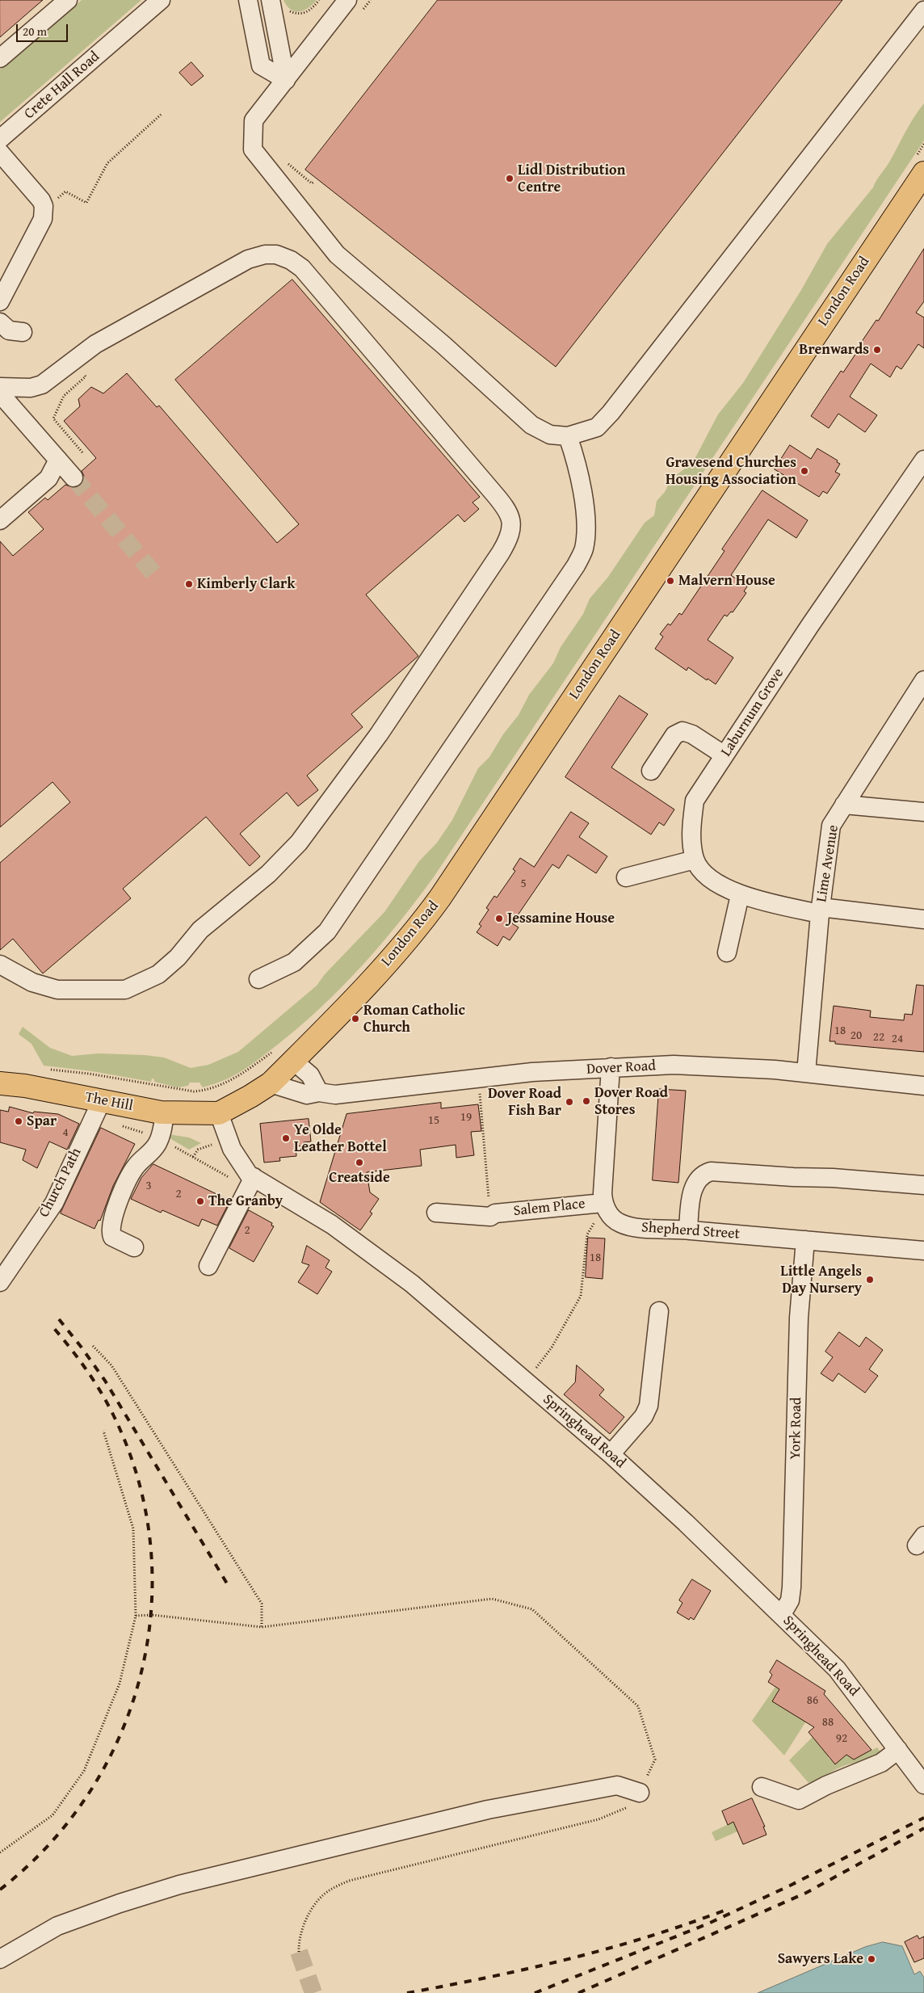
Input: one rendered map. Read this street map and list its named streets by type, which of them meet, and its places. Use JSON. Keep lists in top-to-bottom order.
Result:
{
  "streets": {
    "main road": ["London Road", "The Hill"],
    "street": [
      "Crete Hall Road",
      "Laburnum Grove",
      "Lime Avenue",
      "Dover Road",
      "Church Path",
      "Salem Place",
      "Shepherd Street",
      "York Road",
      "Springhead Road"
    ]
  },
  "crossings": [
    ["London Road", "Dover Road"],
    ["London Road", "The Hill"],
    ["London Road", "Springhead Road"],
    ["Laburnum Grove", "Lime Avenue"],
    ["Lime Avenue", "Dover Road"],
    ["The Hill", "Church Path"],
    ["The Hill", "Springhead Road"],
    ["Salem Place", "Shepherd Street"],
    ["Shepherd Street", "York Road"],
    ["York Road", "Springhead Road"]
  ],
  "places": [
    "Lidl Distribution Centre",
    "Brenwards",
    "Gravesend Churches Housing Association",
    "Malvern House",
    "Kimberly Clark",
    "Jessamine House",
    "Roman Catholic Church",
    "Dover Road Stores",
    "Dover Road Fish Bar",
    "Spar",
    "Ye Olde Leather Bottel",
    "Creatside",
    "The Granby",
    "Little Angels Day Nursery",
    "Sawyers Lake"
  ],
  "house_numbers": [
    "5",
    "18",
    "20",
    "22",
    "24",
    "19",
    "15",
    "4",
    "3",
    "2",
    "2",
    "18",
    "86",
    "88",
    "92"
  ],
  "scale_bar": "20 m"
}
